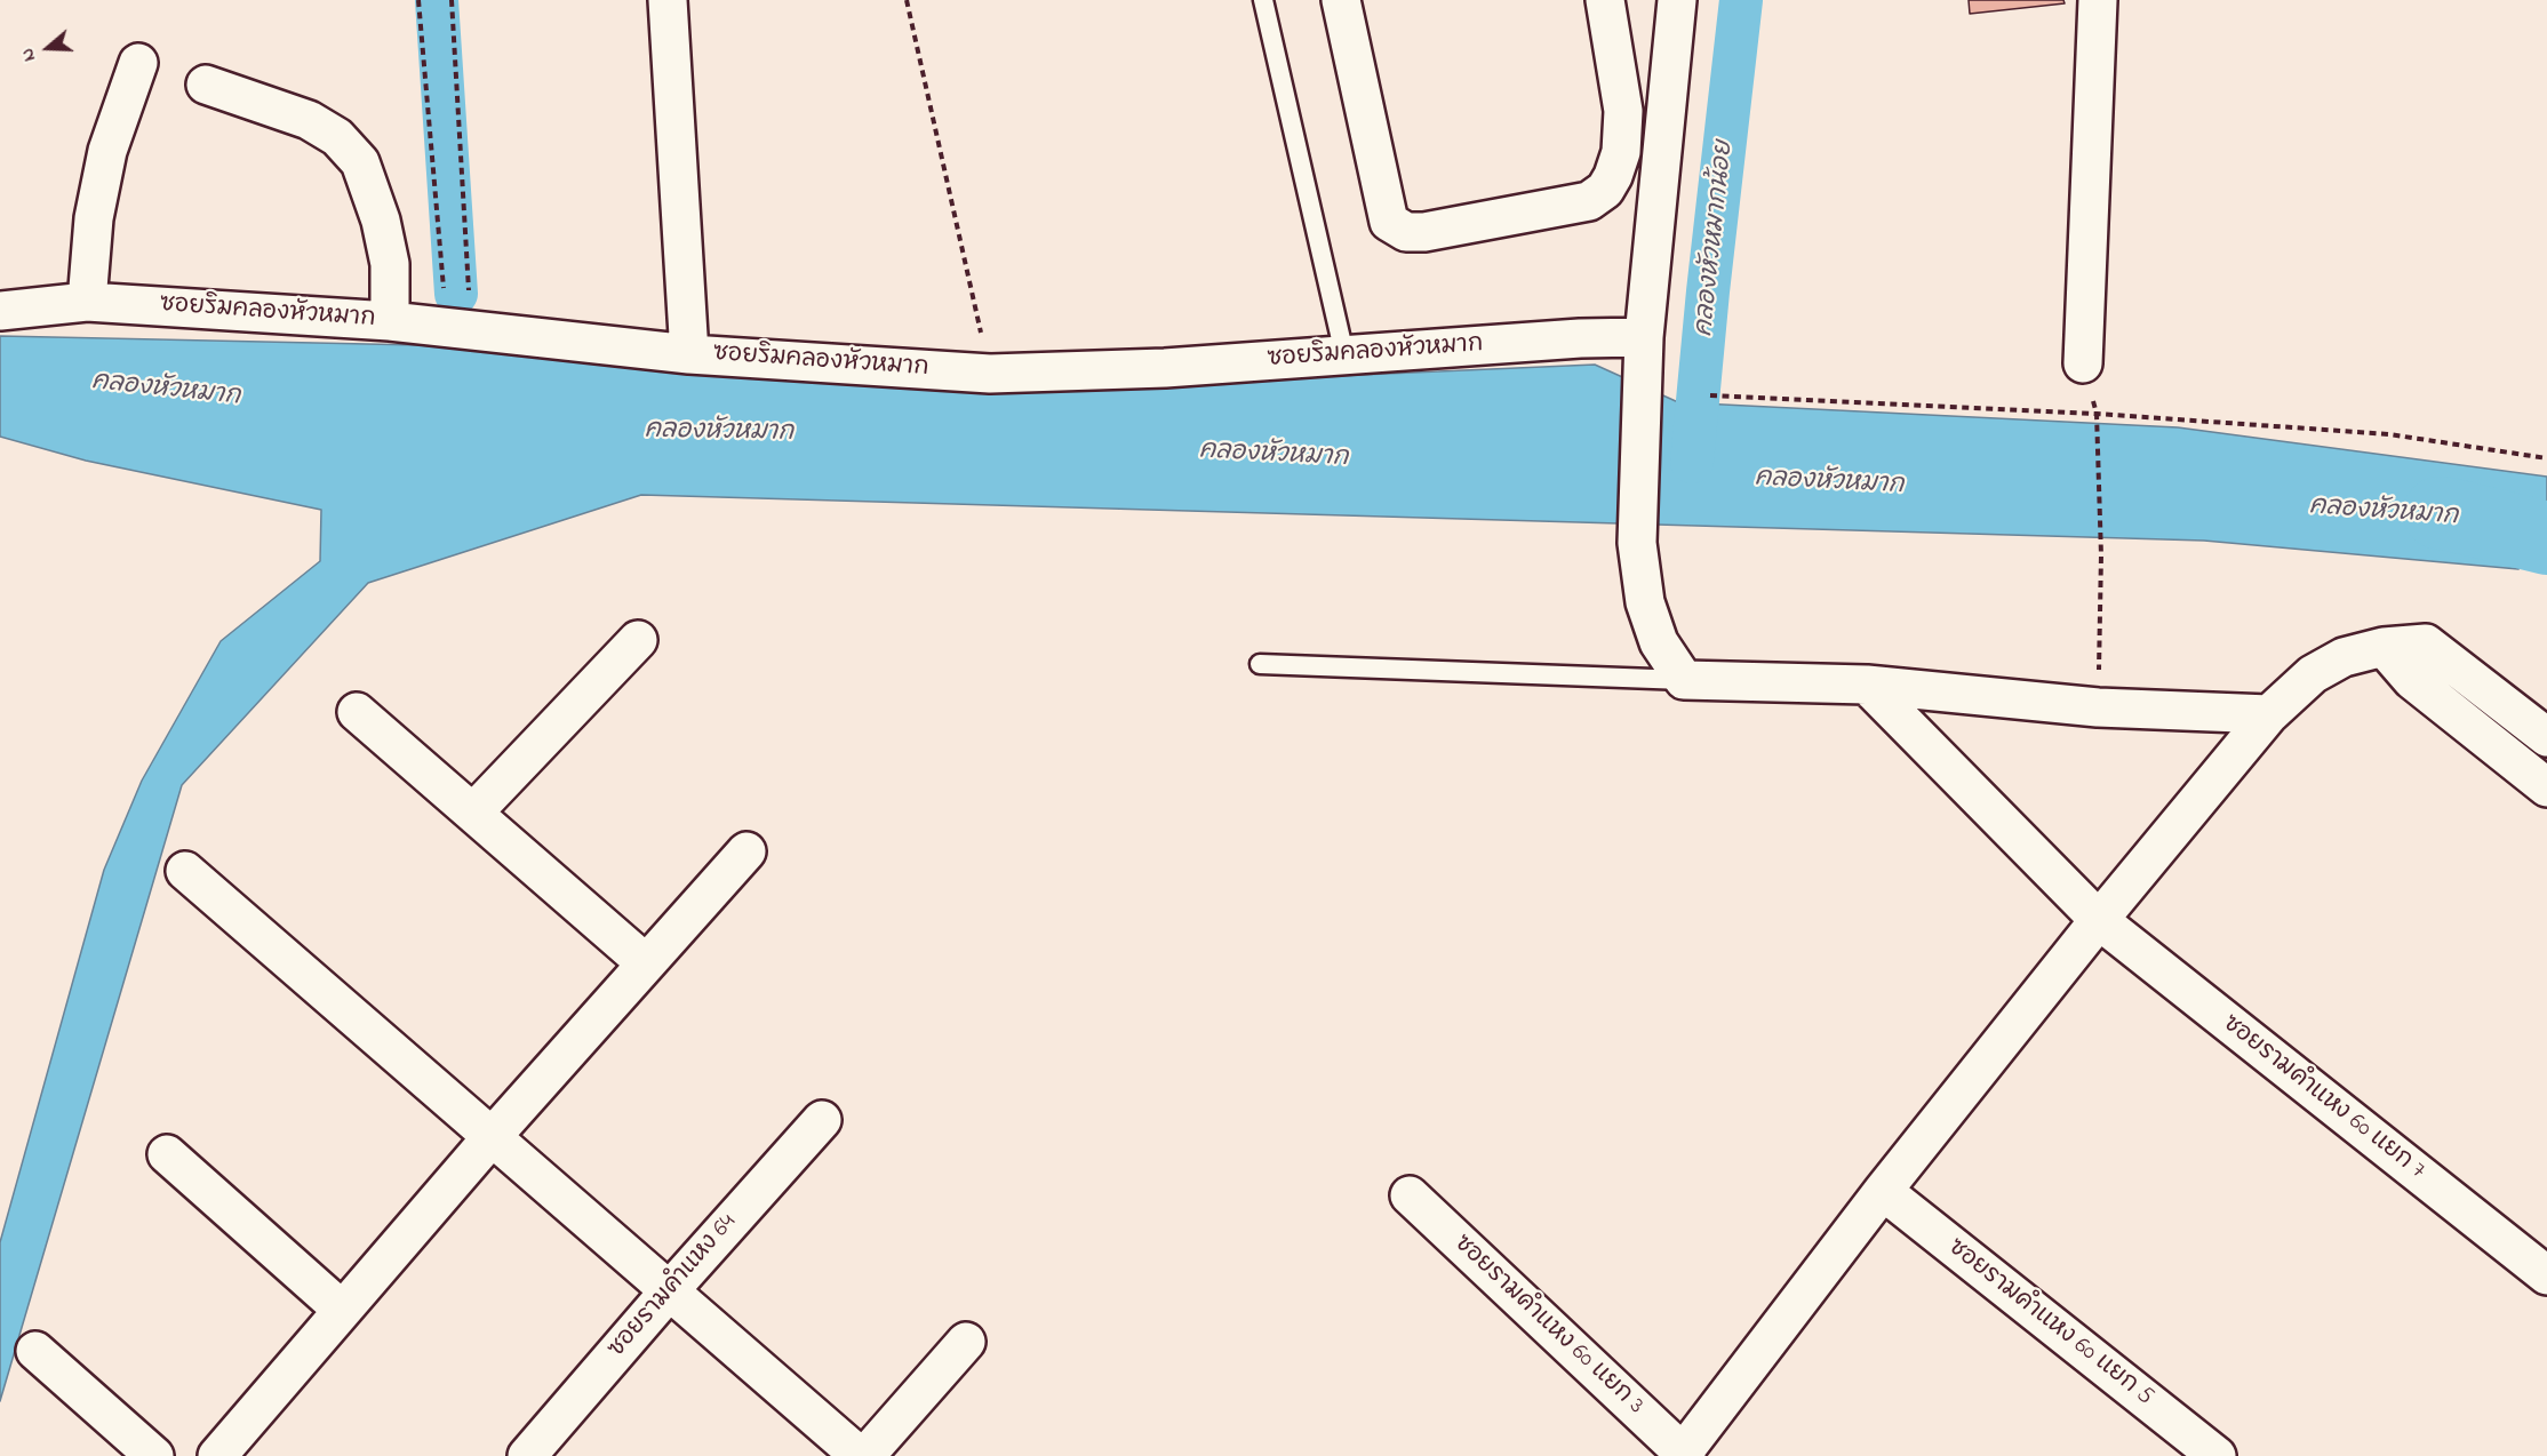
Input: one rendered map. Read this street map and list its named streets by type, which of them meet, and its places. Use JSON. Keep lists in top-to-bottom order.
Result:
{
  "streets": {
    "street": [
      "ซอยริมคลองหัวหมาก",
      "ซอยรามคำแหง 60 แยก 7",
      "ซอยรามคำแหง 64",
      "ซอยรามคำแหง 60 แยก 5",
      "ซอยรามคำแหง 60 แยก 3"
    ]
  },
  "water": ["คลองหัวหมากน้อย", "คลองหัวหมาก"],
  "north": "left"
}
